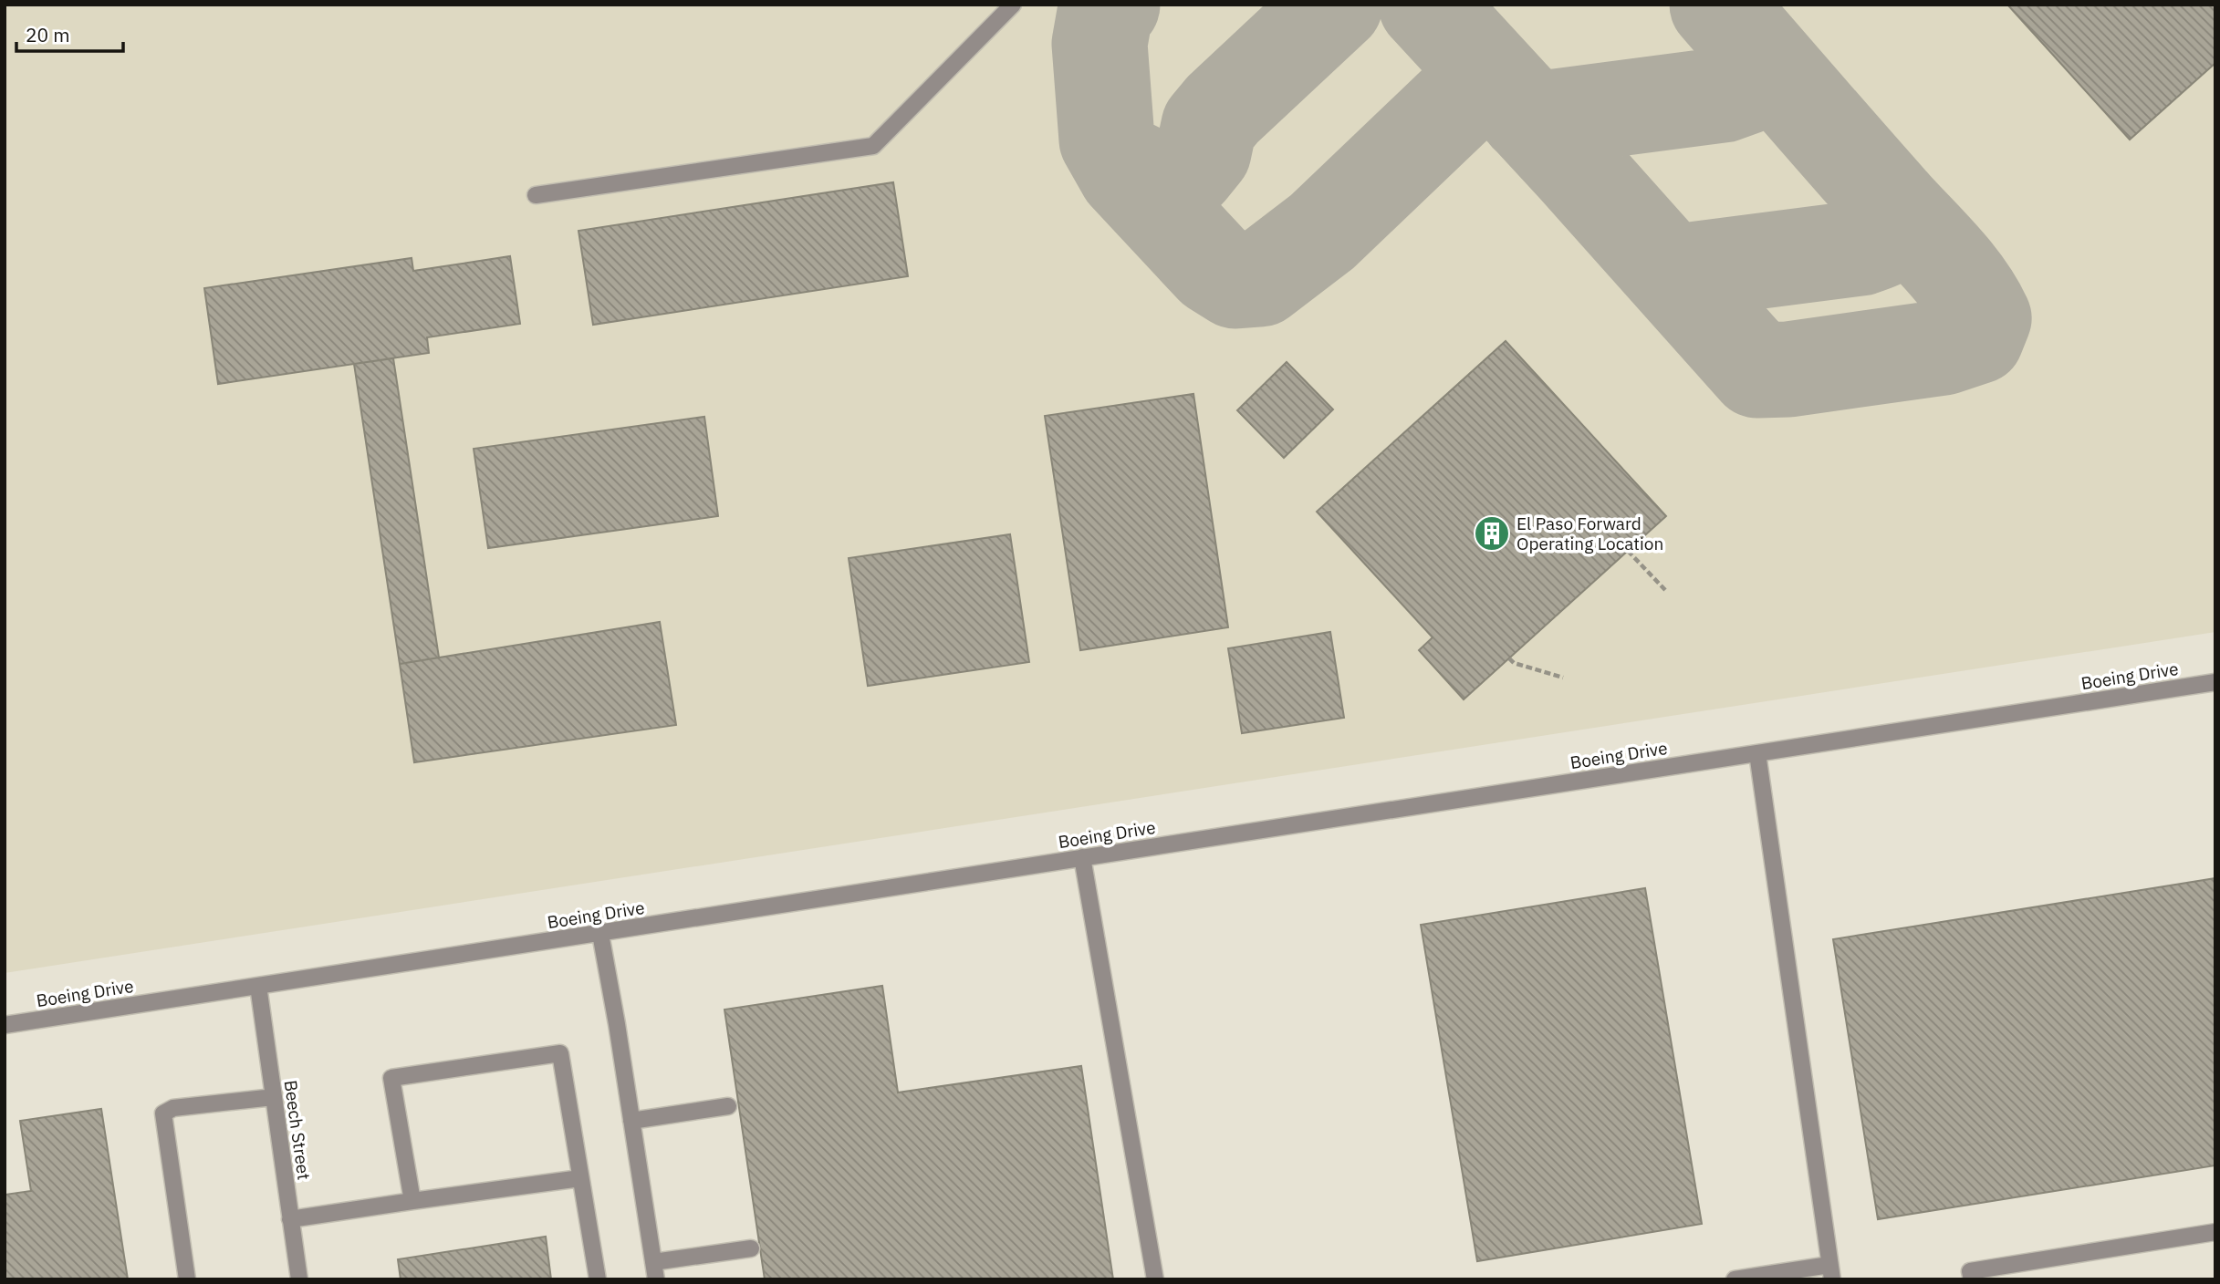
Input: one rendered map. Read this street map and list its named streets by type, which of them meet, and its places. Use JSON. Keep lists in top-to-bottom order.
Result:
{
  "streets": {
    "street": ["Boeing Drive", "Beech Street"]
  },
  "crossings": [
    ["Boeing Drive", "Beech Street"]
  ],
  "places": {
    "building": ["El Paso Forward Operating Location"]
  },
  "scale_bar": "20 m"
}
